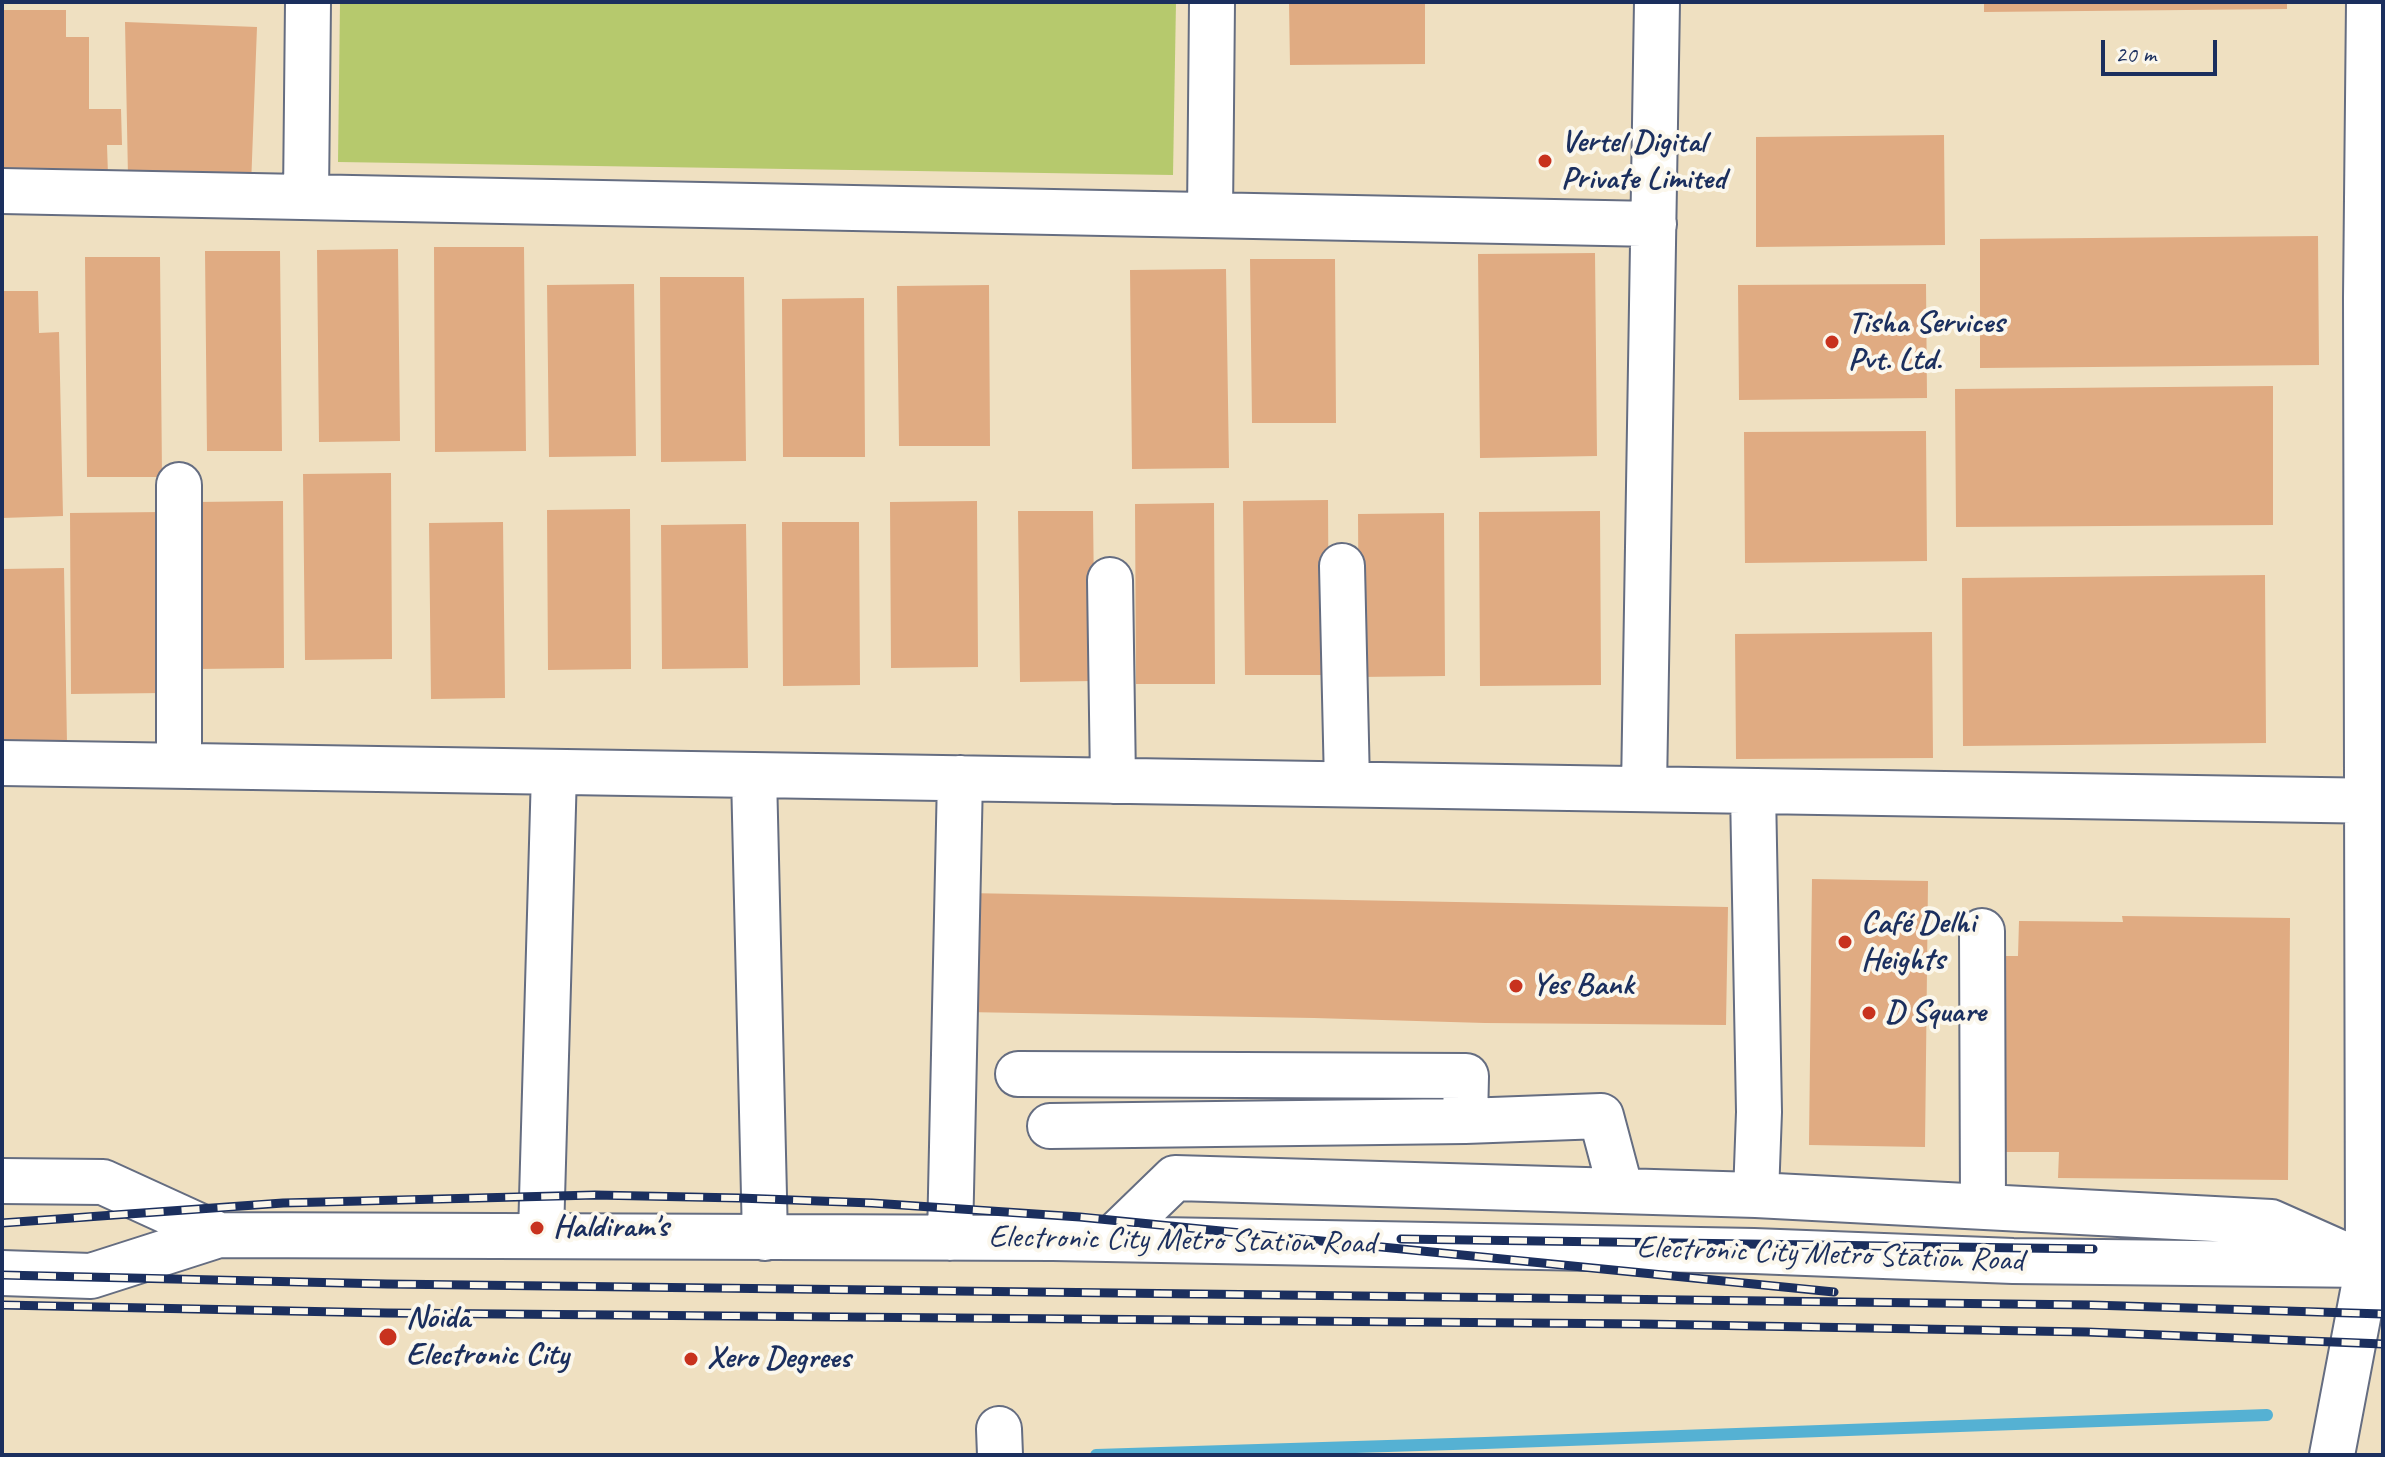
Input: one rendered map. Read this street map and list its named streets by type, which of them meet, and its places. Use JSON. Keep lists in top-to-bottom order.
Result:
{
  "streets": {
    "street": ["Electronic City Metro Station Road"]
  },
  "places": [
    "Vertel Digital Private Limited",
    "Tisha Services Pvt. Ltd.",
    "Café Delhi Heights",
    "Yes Bank",
    "D Square",
    "Haldiram's",
    "Noida Electronic City",
    "Xero Degrees"
  ],
  "scale_bar": "20 m"
}
